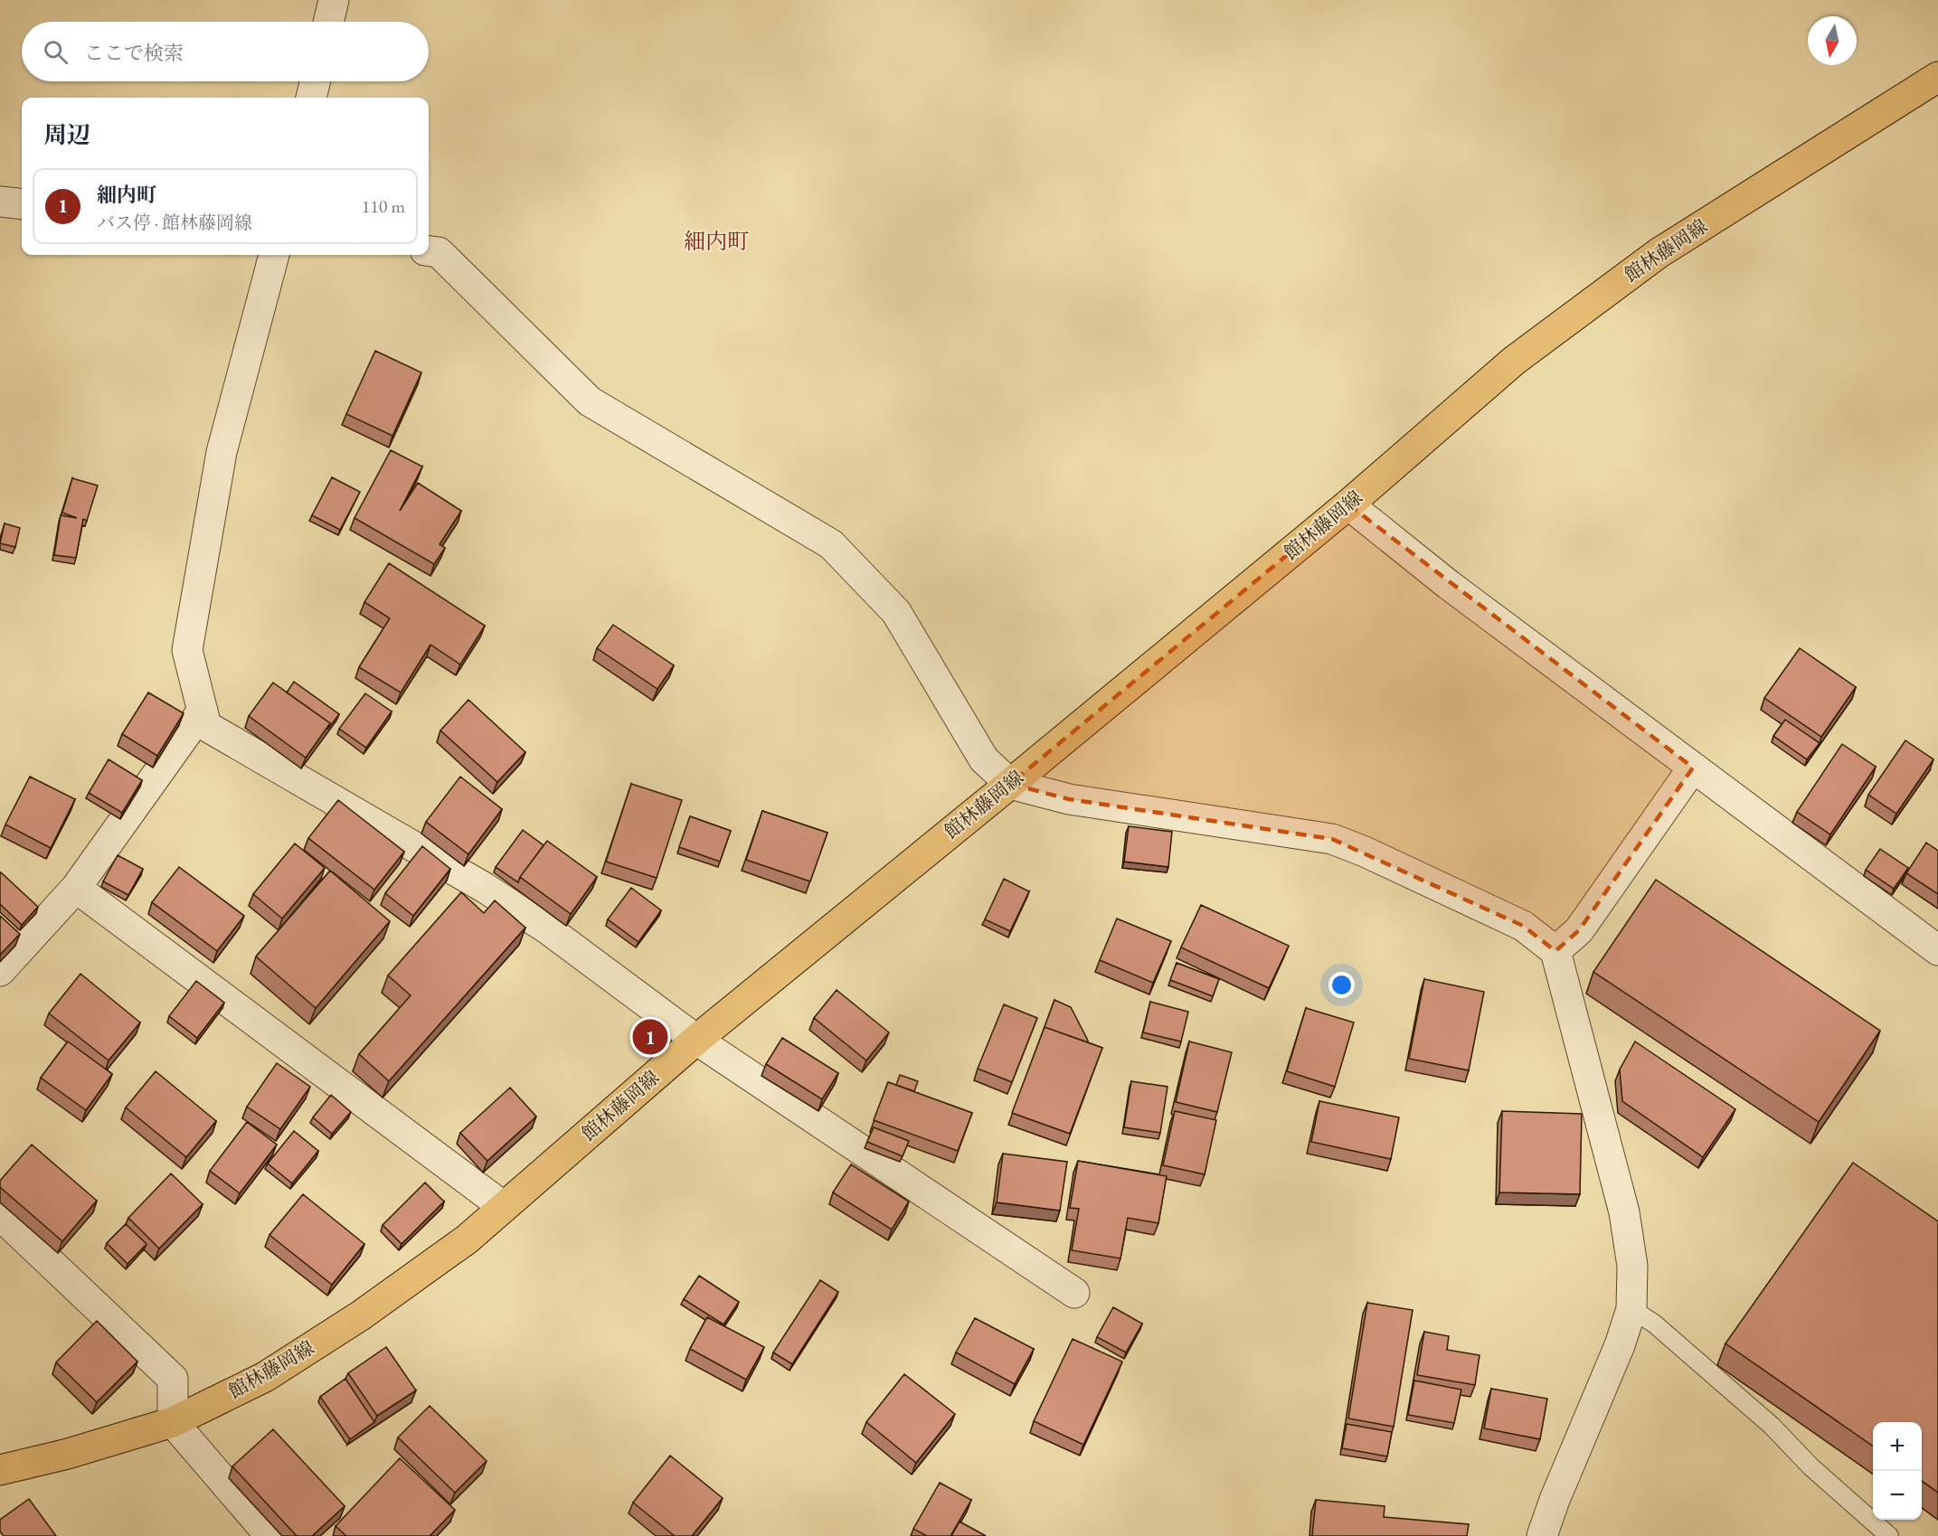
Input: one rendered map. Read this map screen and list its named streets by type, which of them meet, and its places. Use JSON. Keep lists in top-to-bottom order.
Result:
{
  "streets": {
    "main road": ["館林藤岡線"]
  },
  "districts": ["細内町"],
  "north": "bottom",
  "page": {
    "search": "ここで検索",
    "heading": "周辺",
    "list": [
      {
        "mark": "1",
        "name": "細内町",
        "note": "バス停 · 館林藤岡線",
        "value": "110 m"
      }
    ],
    "pins": "1",
    "map_buttons": ["+", "−"]
  }
}
